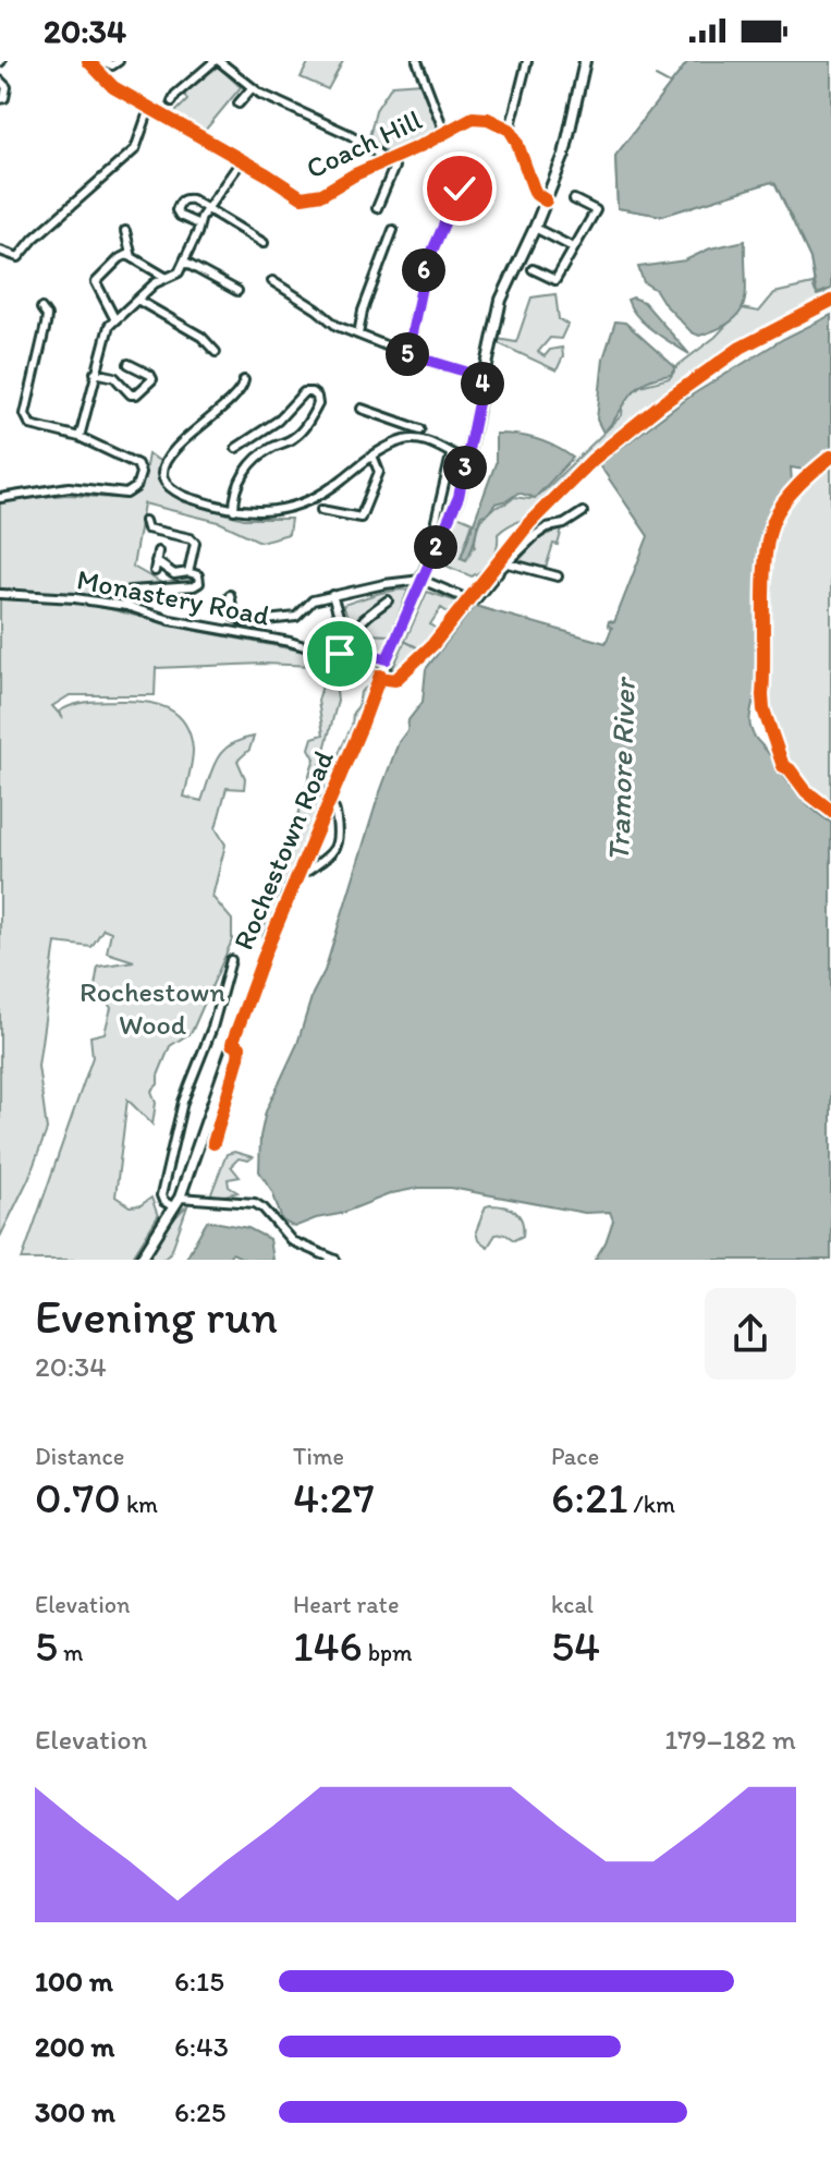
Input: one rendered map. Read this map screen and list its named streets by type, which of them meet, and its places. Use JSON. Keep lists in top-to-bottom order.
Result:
{
  "streets": {
    "main road": ["Rochestown Road"],
    "street": ["Coach Hill", "Monastery Road"]
  },
  "crossings": [
    ["Monastery Road", "Rochestown Road"]
  ],
  "water": ["Tramore River"],
  "parks": ["Rochestown Wood"],
  "page": {
    "status": "20:34",
    "pins": [
      "6",
      "5",
      "4",
      "3",
      "2"
    ],
    "heading": ["Evening run", "20:34"],
    "stats": [
      ["Distance", "0.70 km"],
      ["Time", "4:27"],
      ["Pace", "6:21 /km"],
      ["Elevation", "5 m"],
      ["Heart rate", "146 bpm"],
      ["kcal", "54"]
    ],
    "chart": ["Elevation", "179–182 m"],
    "list": [
      {
        "name": "100 m",
        "note": "6:15"
      },
      {
        "name": "200 m",
        "note": "6:43"
      },
      {
        "name": "300 m",
        "note": "6:25"
      }
    ]
  }
}
